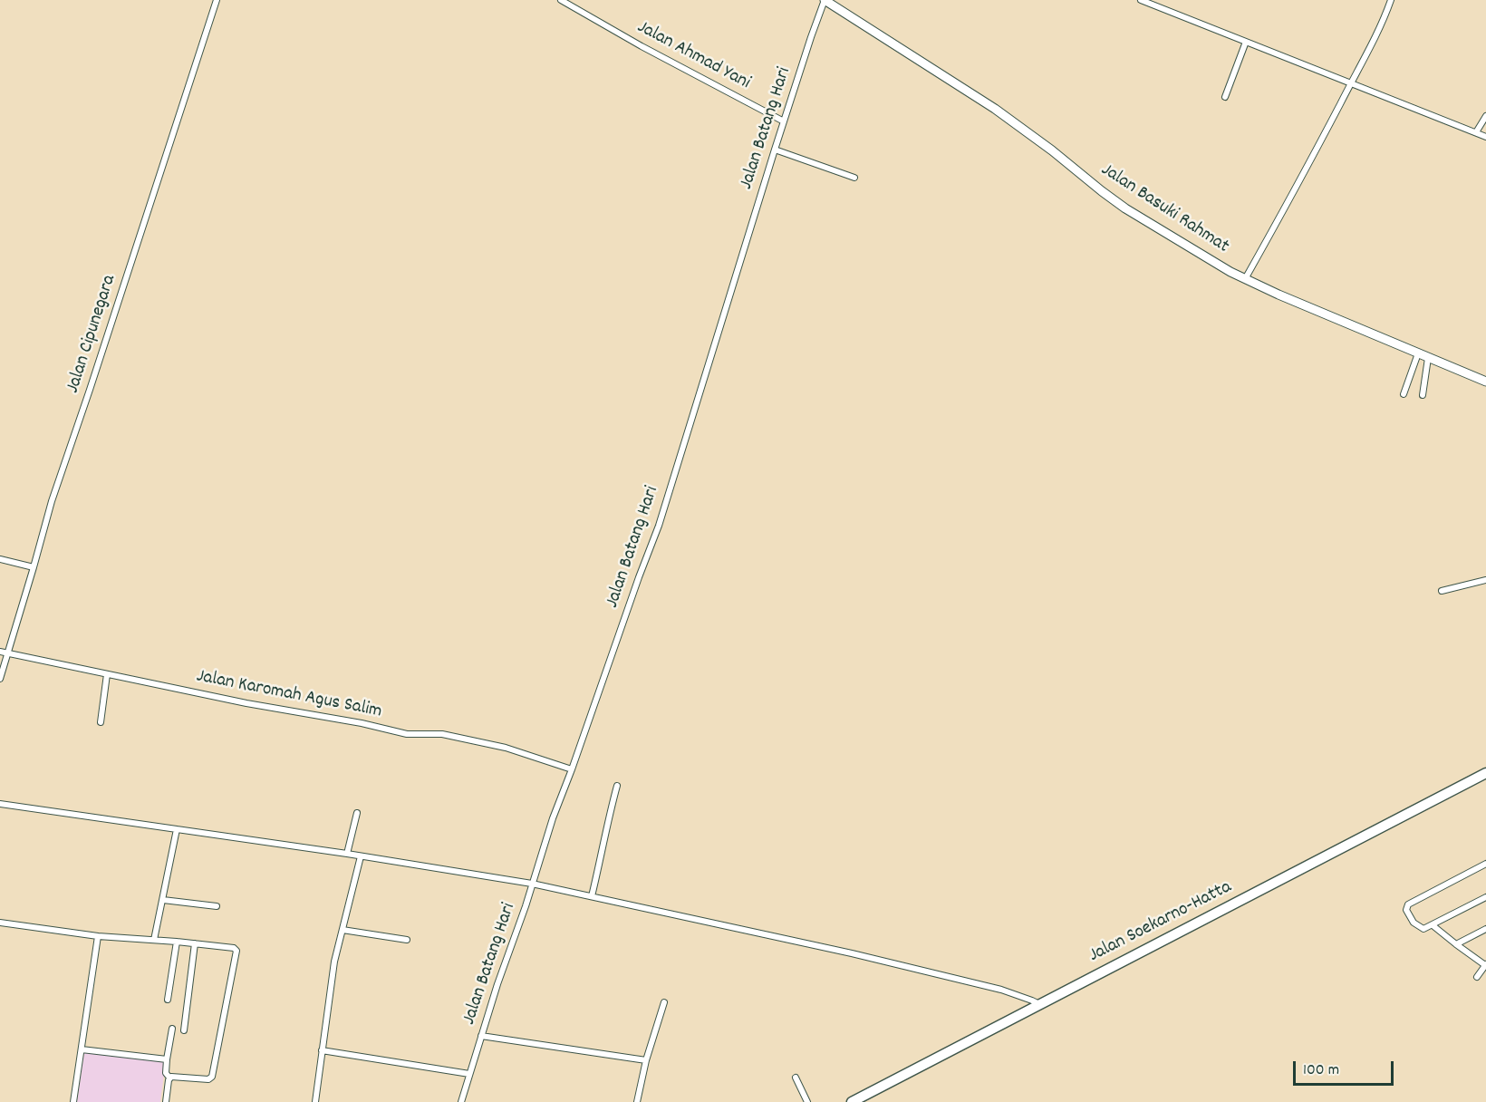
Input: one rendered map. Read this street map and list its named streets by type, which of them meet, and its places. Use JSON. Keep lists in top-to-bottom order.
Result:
{
  "streets": {
    "main road": ["Jalan Basuki Rahmat", "Jalan Soekarno-Hatta"],
    "street": [
      "Jalan Ahmad Yani",
      "Jalan Batang Hari",
      "Jalan Cipunegara",
      "Jalan Karomah Agus Salim"
    ]
  },
  "crossings": [
    ["Jalan Ahmad Yani", "Jalan Batang Hari"],
    ["Jalan Batang Hari", "Jalan Basuki Rahmat"],
    ["Jalan Batang Hari", "Jalan Karomah Agus Salim"],
    ["Jalan Cipunegara", "Jalan Karomah Agus Salim"]
  ],
  "scale_bar": "100 m"
}
